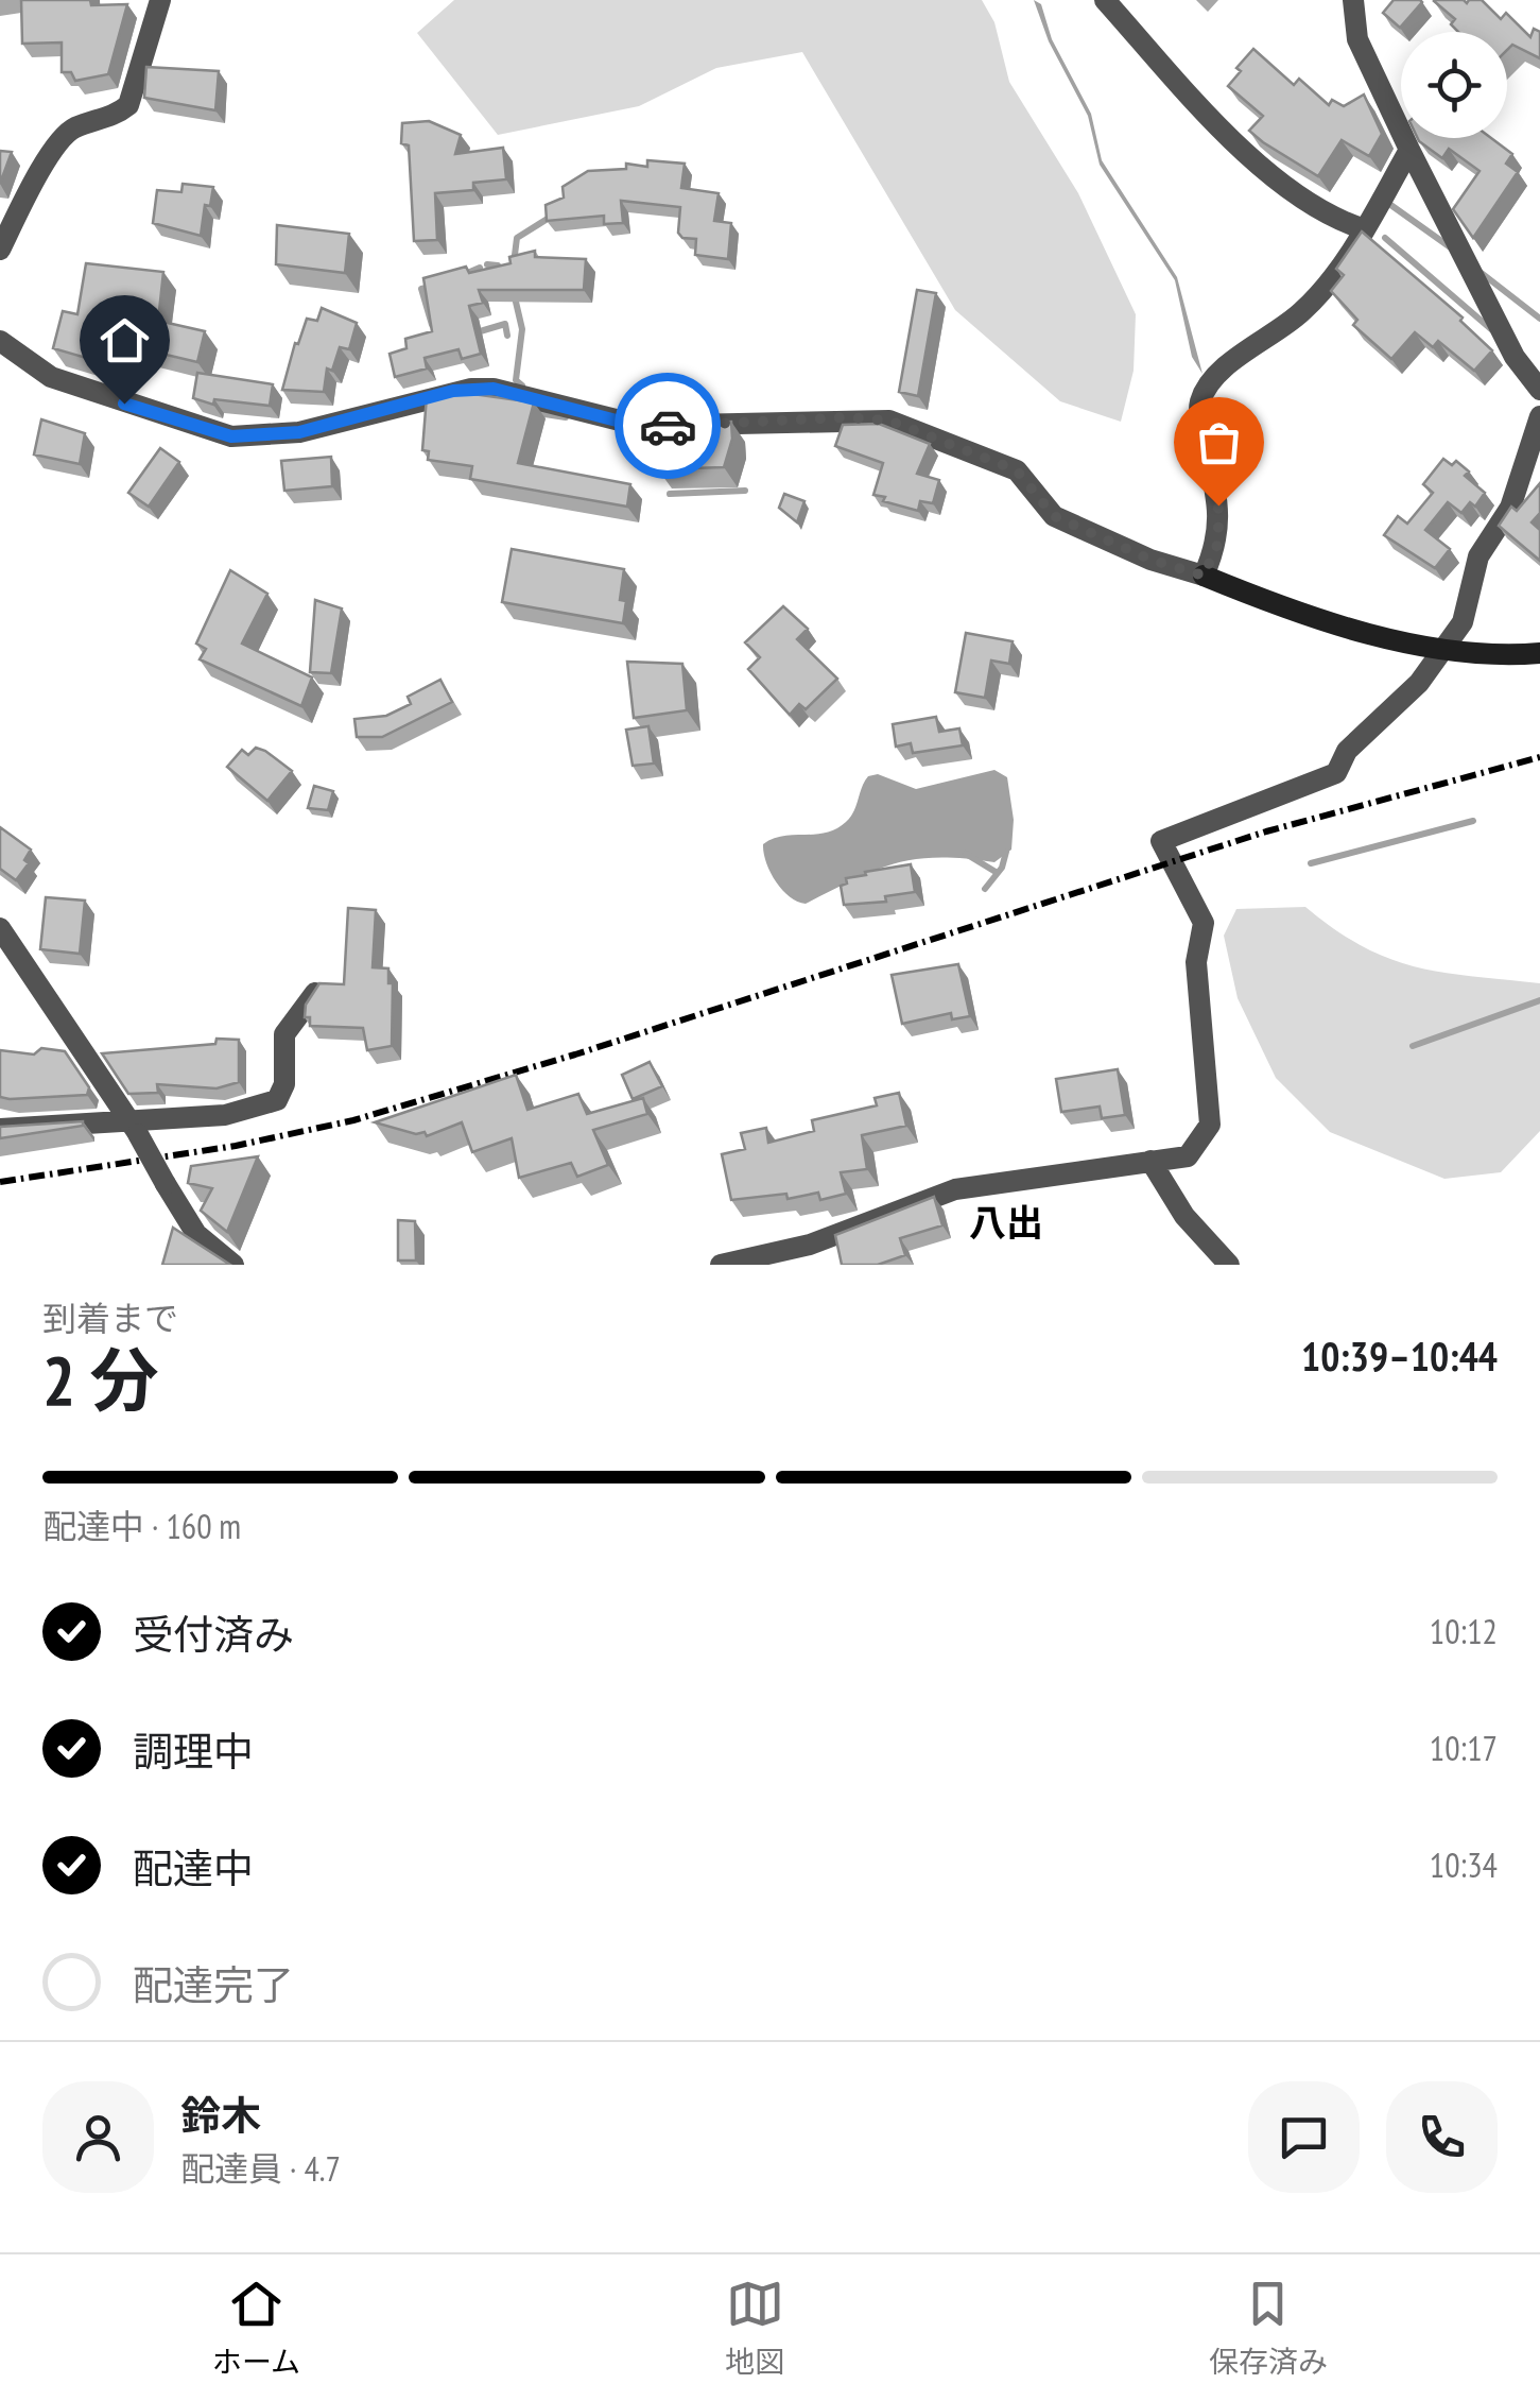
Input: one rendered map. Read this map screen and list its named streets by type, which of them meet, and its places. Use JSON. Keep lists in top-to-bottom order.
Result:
{
  "districts": ["八出"],
  "page": {
    "heading": ["2 分", "到着まで", "10:39–10:44"],
    "panel": ["鈴木", "配達員 · 4.7"],
    "bar": "配達中 · 160 m",
    "list": [
      ["受付済み", "10:12"],
      ["調理中", "10:17"],
      ["配達中", "10:34"],
      "配達完了"
    ],
    "tabs": ["ホーム", "地図", "保存済み"]
  }
}
